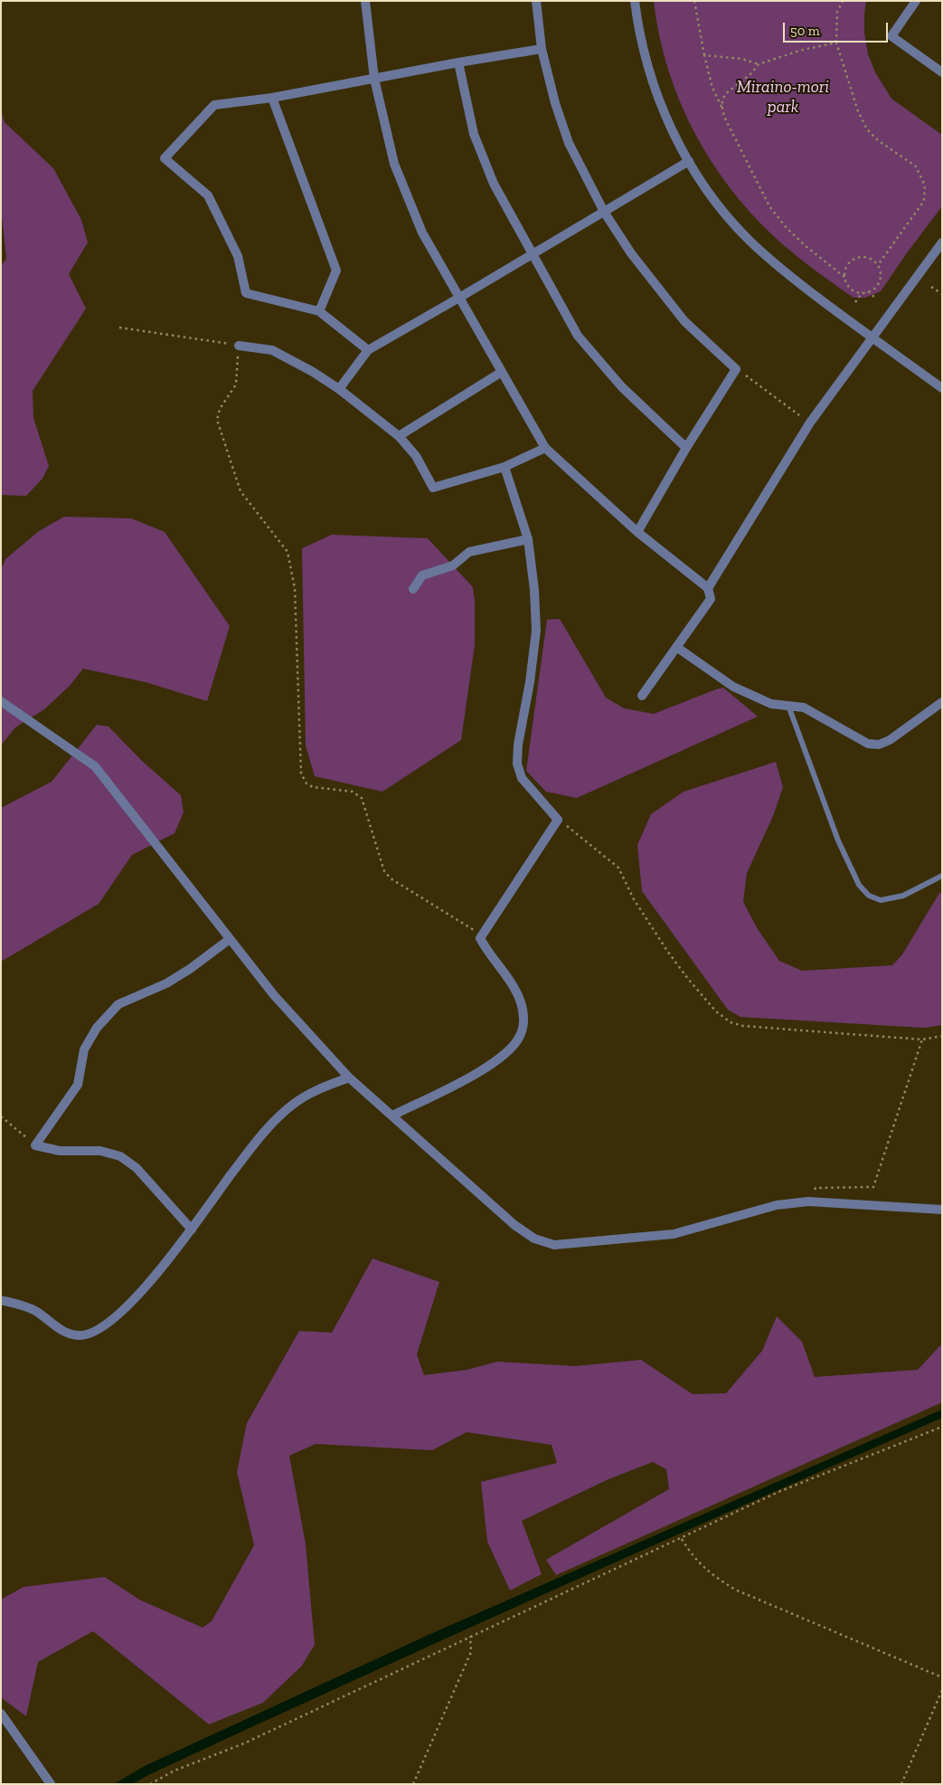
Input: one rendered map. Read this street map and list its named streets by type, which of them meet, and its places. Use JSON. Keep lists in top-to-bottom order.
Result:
{
  "parks": ["Miraino-mori park"],
  "scale_bar": "50 m"
}
